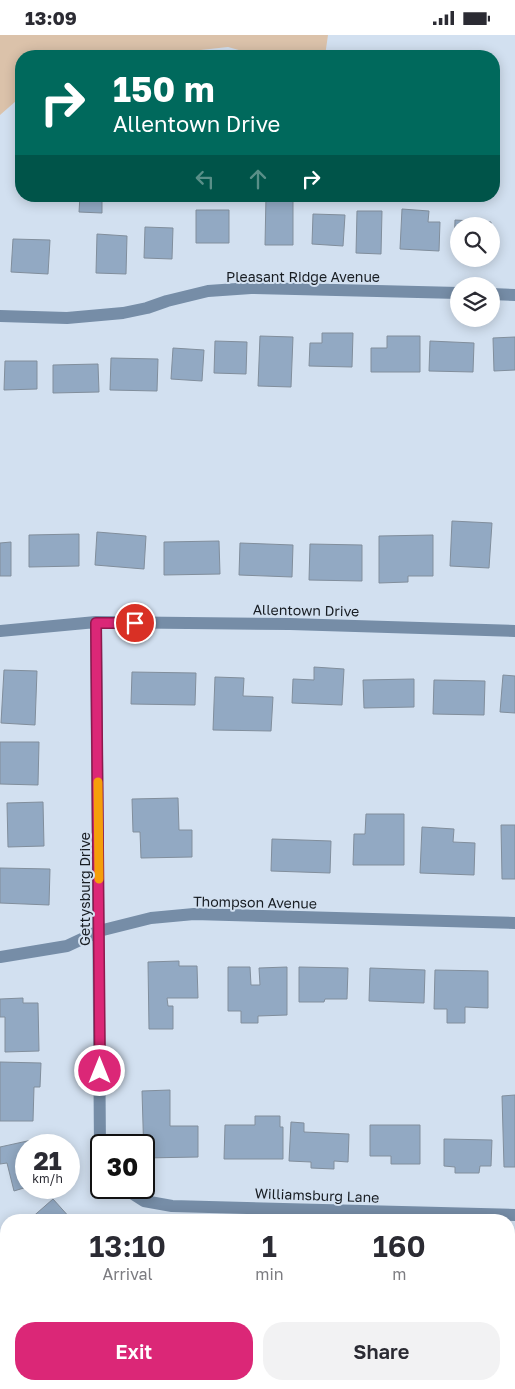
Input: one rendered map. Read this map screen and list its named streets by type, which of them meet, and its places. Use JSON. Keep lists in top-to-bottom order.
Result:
{
  "streets": {
    "street": [
      "Pleasant Ridge Avenue",
      "Allentown Drive",
      "Gettysburg Drive",
      "Thompson Avenue",
      "Williamsburg Lane"
    ]
  },
  "crossings": [
    ["Allentown Drive", "Gettysburg Drive"],
    ["Gettysburg Drive", "Thompson Avenue"]
  ],
  "page": {
    "status": "13:09",
    "turn": ["150 m", "Allentown Drive"],
    "speed": "21 km/h",
    "limit": "30",
    "eta": [
      "13:10",
      "Arrival",
      "1",
      "min",
      "160",
      "m"
    ],
    "buttons": ["Exit", "Share"]
  }
}
